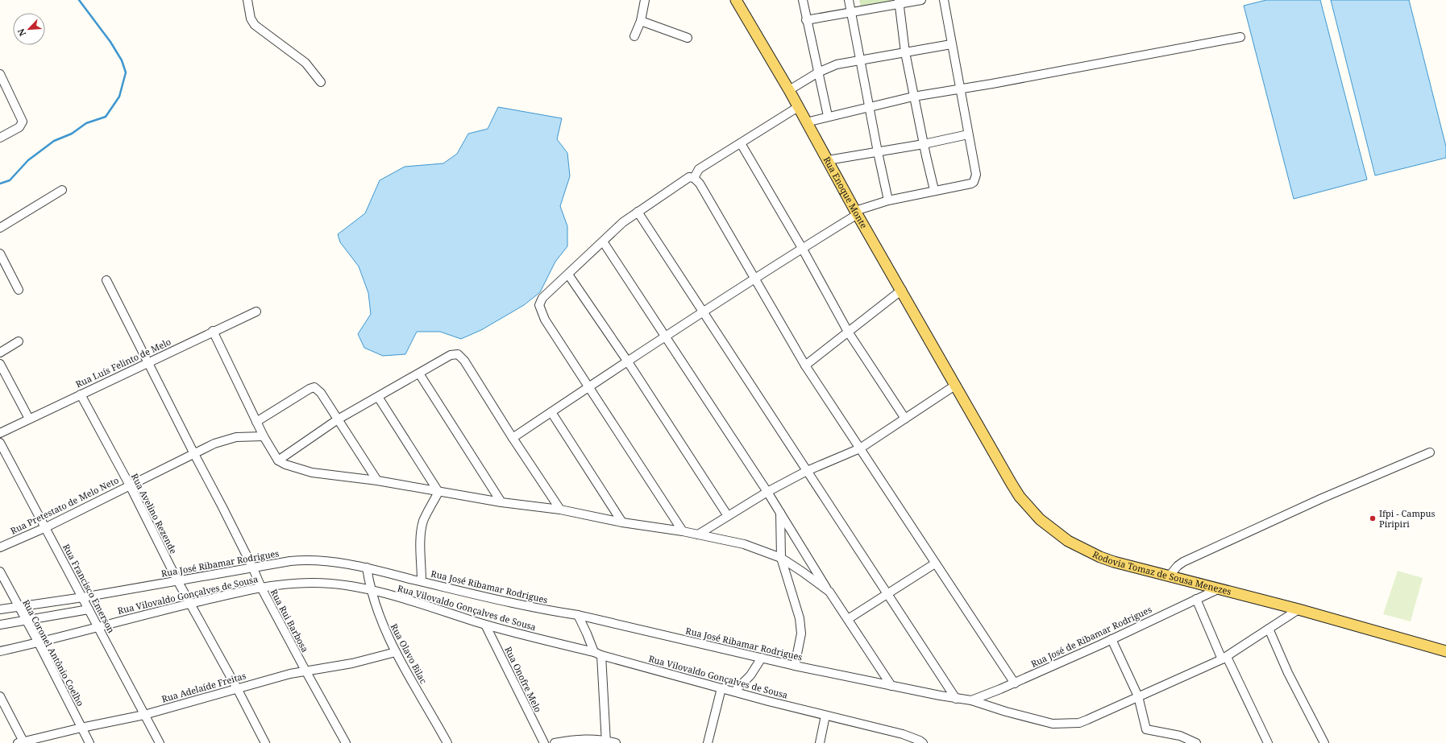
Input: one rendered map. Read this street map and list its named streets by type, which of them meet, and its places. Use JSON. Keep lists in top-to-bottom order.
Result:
{
  "streets": {
    "main road": ["Rua Enoque Monte", "Rodovia Tomaz de Sousa Menezes"],
    "street": [
      "Rua Luís Felinto de Melo",
      "Rua Pretestato de Melo Neto",
      "Rua Avelino Rezende",
      "Rua José Ribamar Rodrigues",
      "Rua Francisco Emerson",
      "Rua Vilovaldo Gonçalves de Sousa",
      "Rua Rui Barbosa",
      "Rua José de Ribamar Rodrigues",
      "Rua Coronel Antônio Coelho",
      "Rua Olavo Bilac",
      "Rua Onofre Melo",
      "Rua Adelaíde Freitas"
    ]
  },
  "crossings": [
    ["Rua Enoque Monte", "Rodovia Tomaz de Sousa Menezes"],
    ["Rua Luís Felinto de Melo", "Rua Avelino Rezende"],
    ["Rua Luís Felinto de Melo", "Rua Rui Barbosa"],
    ["Rua Pretestato de Melo Neto", "Rua Avelino Rezende"],
    ["Rua Pretestato de Melo Neto", "Rua Francisco Emerson"],
    ["Rua Pretestato de Melo Neto", "Rua Rui Barbosa"],
    ["Rua Avelino Rezende", "Rua José Ribamar Rodrigues"],
    ["Rua Avelino Rezende", "Rua Vilovaldo Gonçalves de Sousa"],
    ["Rua Avelino Rezende", "Rua Adelaíde Freitas"],
    ["Rua José Ribamar Rodrigues", "Rodovia Tomaz de Sousa Menezes"],
    ["Rua José Ribamar Rodrigues", "Rua Francisco Emerson"],
    ["Rua José Ribamar Rodrigues", "Rua Rui Barbosa"],
    ["Rua José Ribamar Rodrigues", "Rua José de Ribamar Rodrigues"],
    ["Rua José Ribamar Rodrigues", "Rua Coronel Antônio Coelho"],
    ["Rua José Ribamar Rodrigues", "Rua Olavo Bilac"],
    ["Rodovia Tomaz de Sousa Menezes", "Rua José de Ribamar Rodrigues"],
    ["Rua Francisco Emerson", "Rua Vilovaldo Gonçalves de Sousa"],
    ["Rua Francisco Emerson", "Rua Adelaíde Freitas"],
    ["Rua Vilovaldo Gonçalves de Sousa", "Rua Rui Barbosa"],
    ["Rua Vilovaldo Gonçalves de Sousa", "Rua Coronel Antônio Coelho"],
    ["Rua Vilovaldo Gonçalves de Sousa", "Rua Olavo Bilac"],
    ["Rua Vilovaldo Gonçalves de Sousa", "Rua Onofre Melo"],
    ["Rua Rui Barbosa", "Rua Adelaíde Freitas"],
    ["Rua Coronel Antônio Coelho", "Rua Adelaíde Freitas"],
    ["Rua Olavo Bilac", "Rua Adelaíde Freitas"]
  ],
  "places": ["Ifpi - Campus Piripiri"],
  "north": "bottom left"
}
